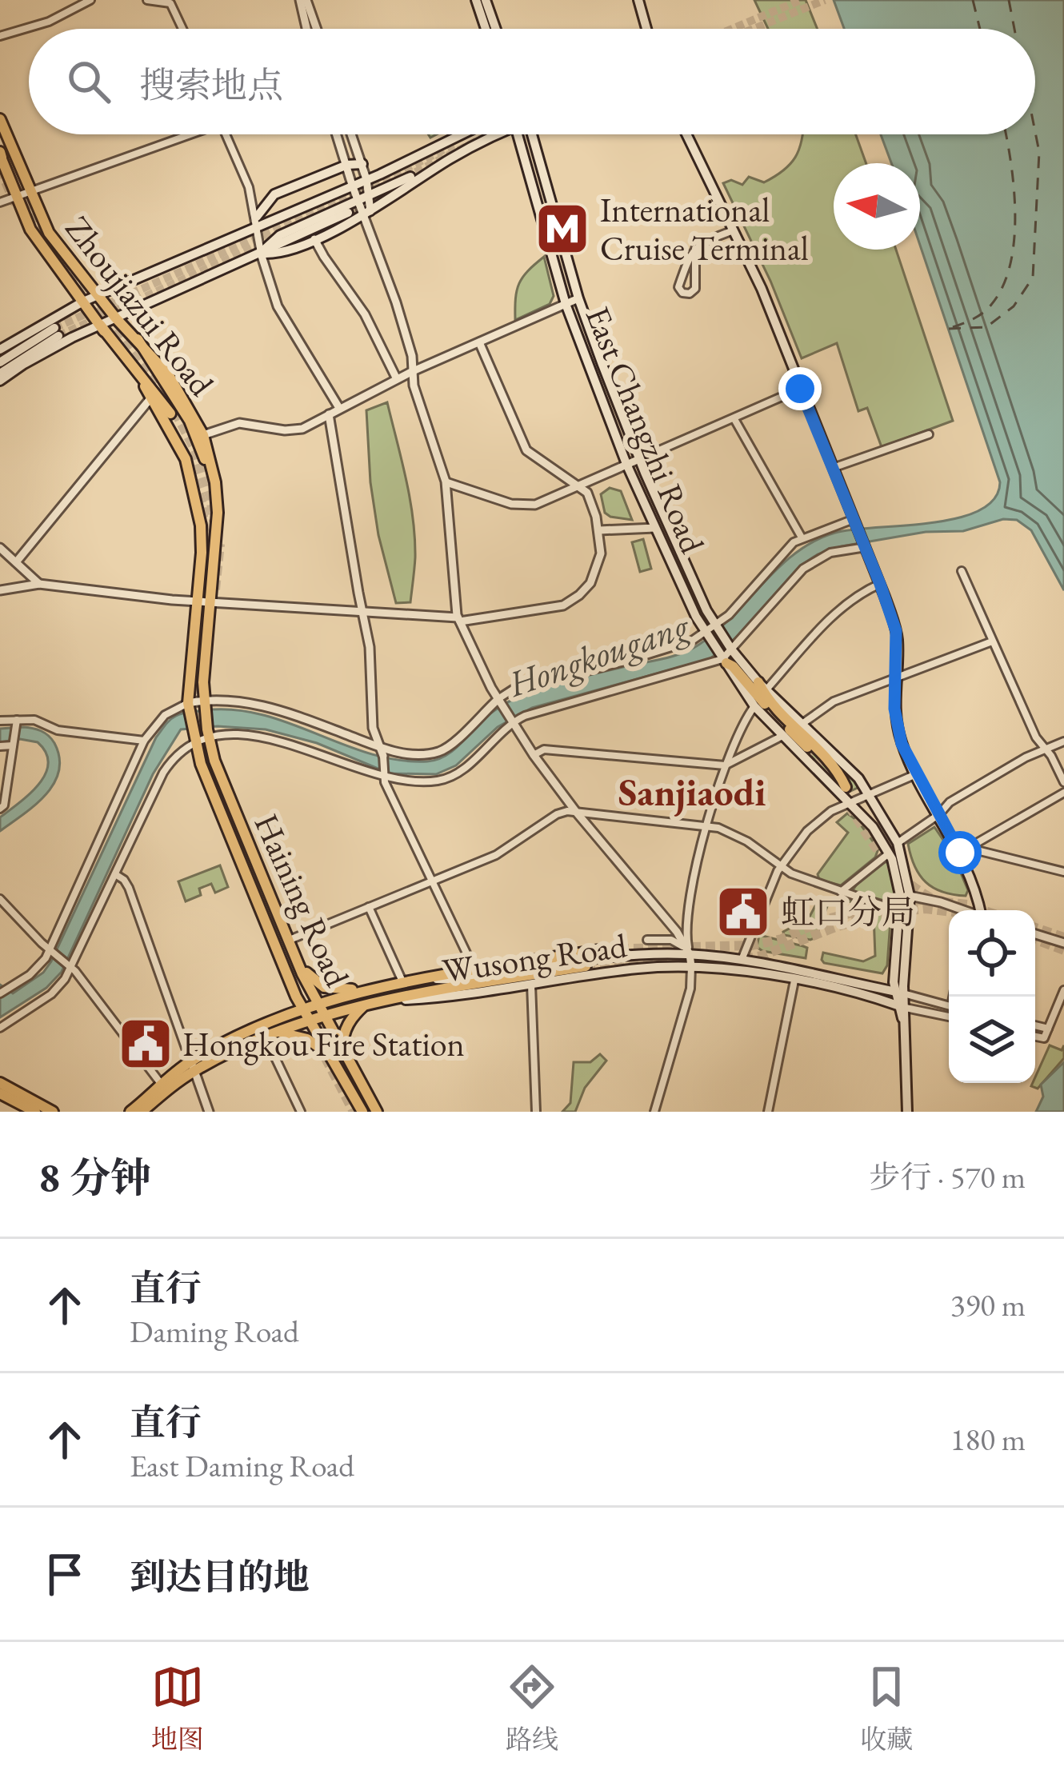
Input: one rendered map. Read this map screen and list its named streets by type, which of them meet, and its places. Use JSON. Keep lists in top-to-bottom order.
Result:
{
  "streets": {
    "main road": [
      "Zhoujiazui Road",
      "East Changzhi Road",
      "Haining Road",
      "Wusong Road"
    ]
  },
  "crossings": [
    ["Zhoujiazui Road", "Haining Road"],
    ["Haining Road", "Wusong Road"]
  ],
  "districts": ["Sanjiaodi"],
  "water": ["Hongkougang"],
  "places": {
    "metro station": ["International Cruise Terminal"],
    "public building": ["虹口分局", "Hongkou Fire Station"]
  },
  "north": "left",
  "page": {
    "search": "搜索地点",
    "heading": ["8 分钟", "步行 · 570 m"],
    "list": [
      ["直行", "Daming Road", "390 m"],
      ["直行", "East Daming Road", "180 m"],
      "到达目的地"
    ],
    "nav": ["地图", "路线", "收藏"]
  }
}
